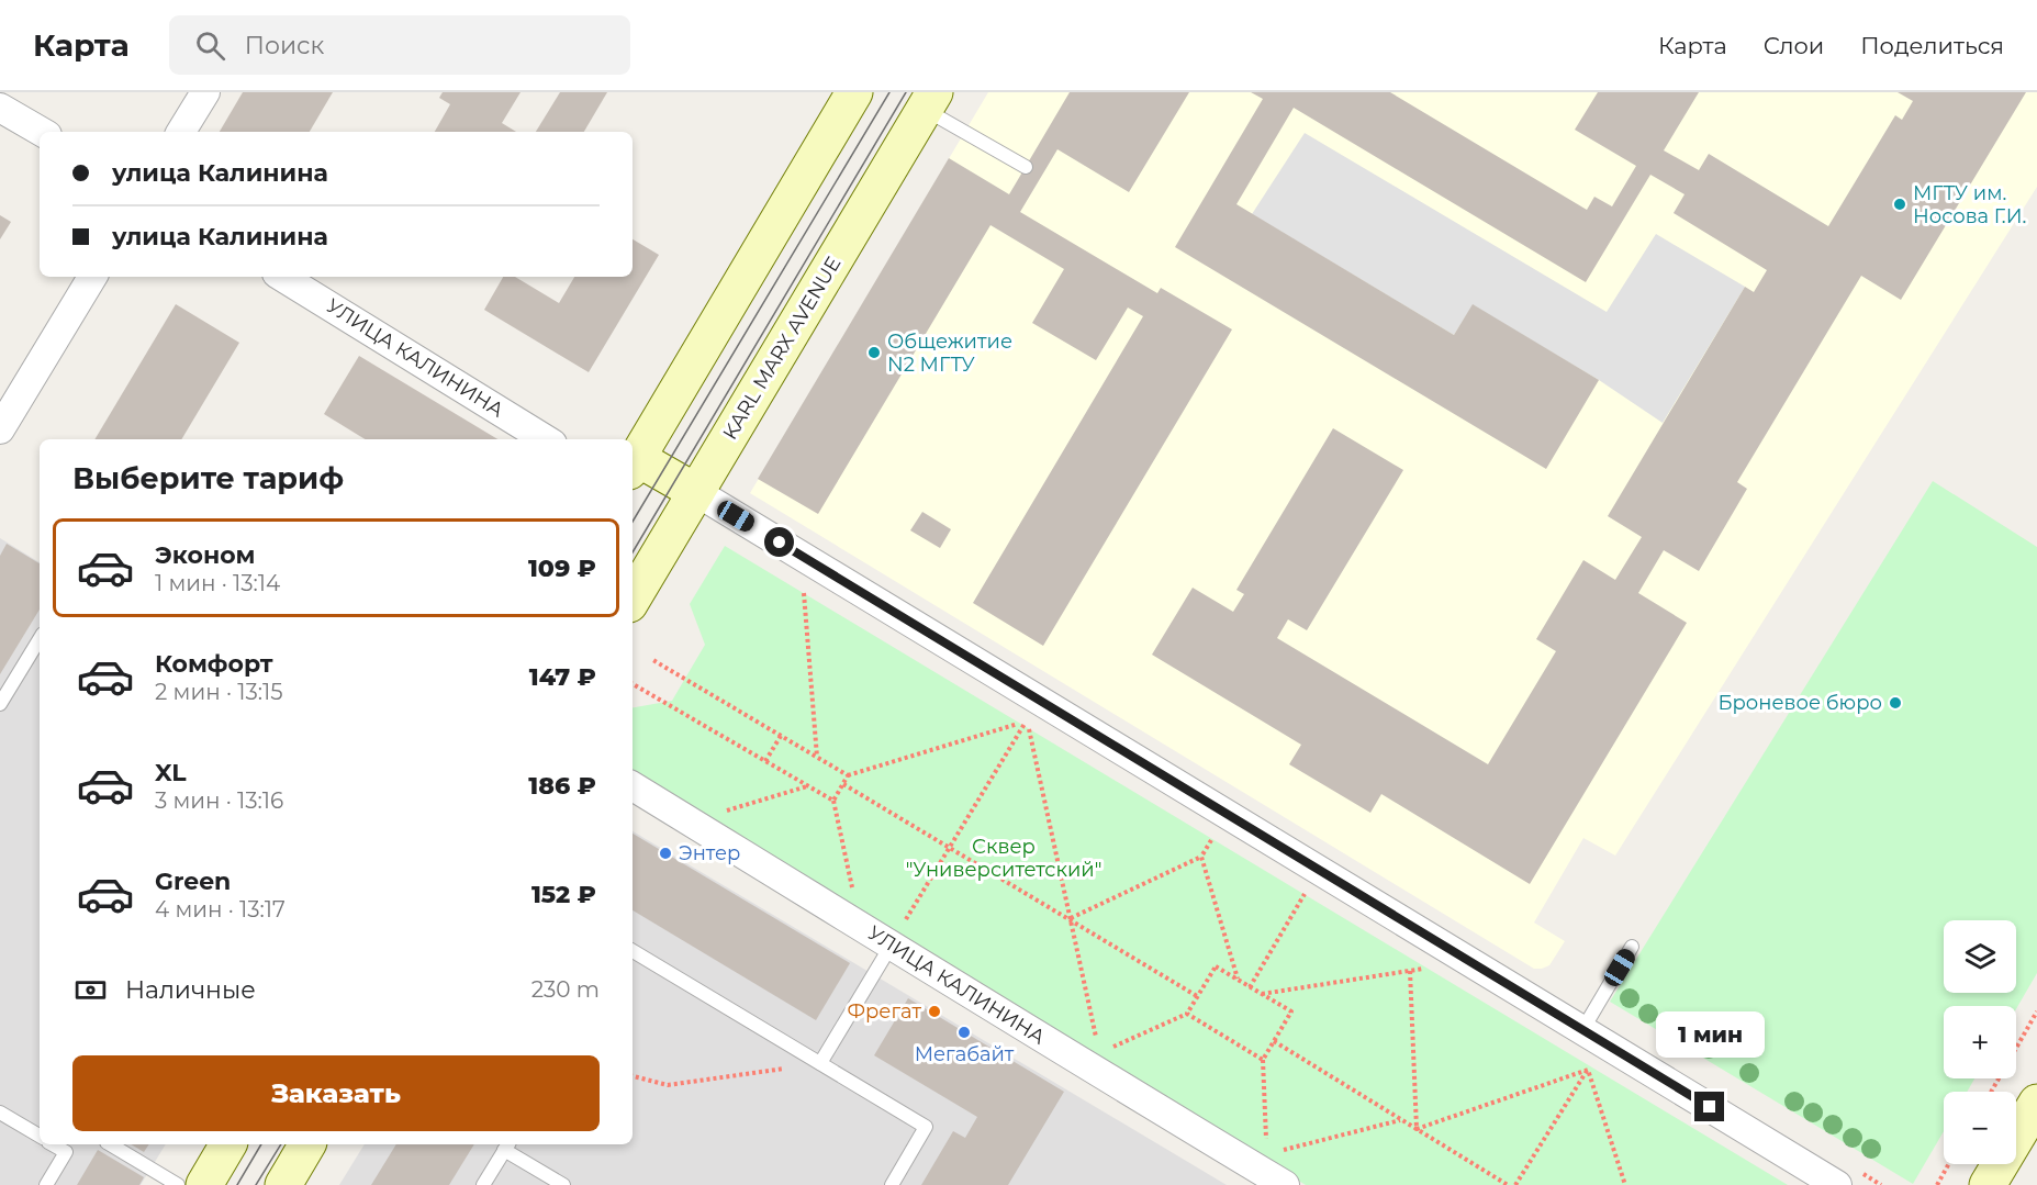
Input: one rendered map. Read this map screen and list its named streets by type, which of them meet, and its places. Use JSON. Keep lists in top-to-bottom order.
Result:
{
  "streets": {
    "main road": ["KARL MARX AVENUE"],
    "street": ["УЛИЦА КАЛИНИНА"]
  },
  "parks": ["Сквер \"Университетский\""],
  "places": [
    "МГТУ им. Носова Г.И.",
    "Общежитие N2 МГТУ",
    "Броневое бюро",
    "Энтер",
    "Фрегат",
    "Мегабайт"
  ],
  "page": {
    "header": "Карта",
    "search": "Поиск",
    "nav": ["Карта", "Слои", "Поделиться"],
    "banner": ["улица Калинина", "улица Калинина"],
    "heading": "Выберите тариф",
    "list": [
      {
        "name": "Эконом",
        "note": "1 мин · 13:14",
        "value": "109 ₽"
      },
      {
        "name": "Комфорт",
        "note": "2 мин · 13:15",
        "value": "147 ₽"
      },
      {
        "name": "XL",
        "note": "3 мин · 13:16",
        "value": "186 ₽"
      },
      {
        "name": "Green",
        "note": "4 мин · 13:17",
        "value": "152 ₽"
      }
    ],
    "map_buttons": ["+", "−"],
    "pay": ["Наличные", "230 m"],
    "bubble": "1 мин",
    "buttons": "Заказать"
  }
}
